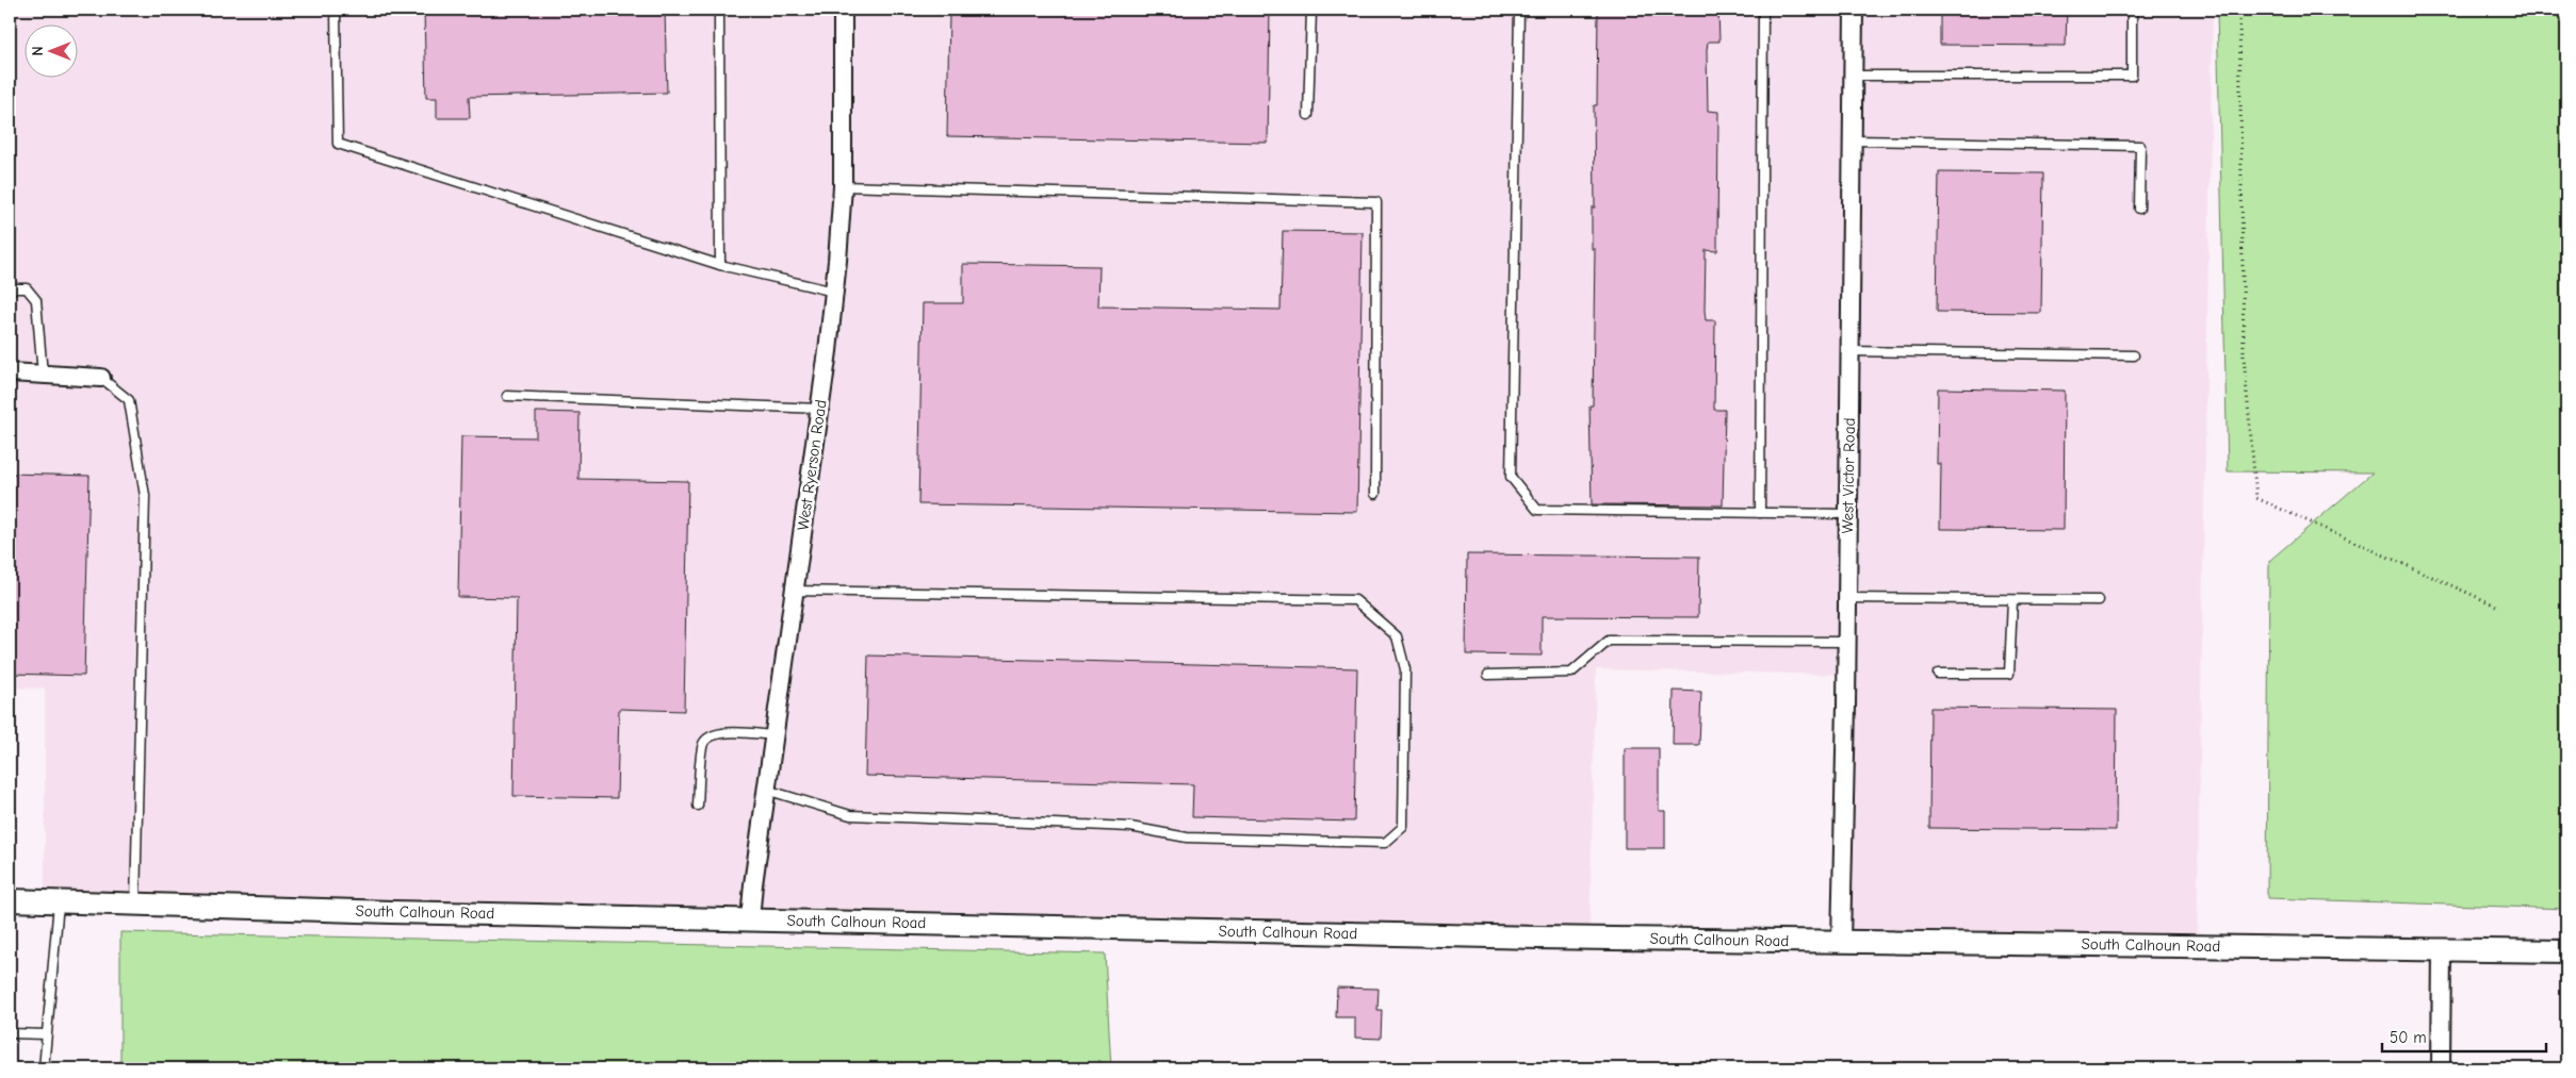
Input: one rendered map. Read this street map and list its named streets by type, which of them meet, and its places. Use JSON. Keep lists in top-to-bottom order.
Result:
{
  "streets": {
    "street": ["West Ryerson Road", "West Victor Road", "South Calhoun Road"]
  },
  "crossings": [
    ["West Ryerson Road", "South Calhoun Road"],
    ["West Victor Road", "South Calhoun Road"]
  ],
  "scale_bar": "50 m",
  "north": "left"
}
